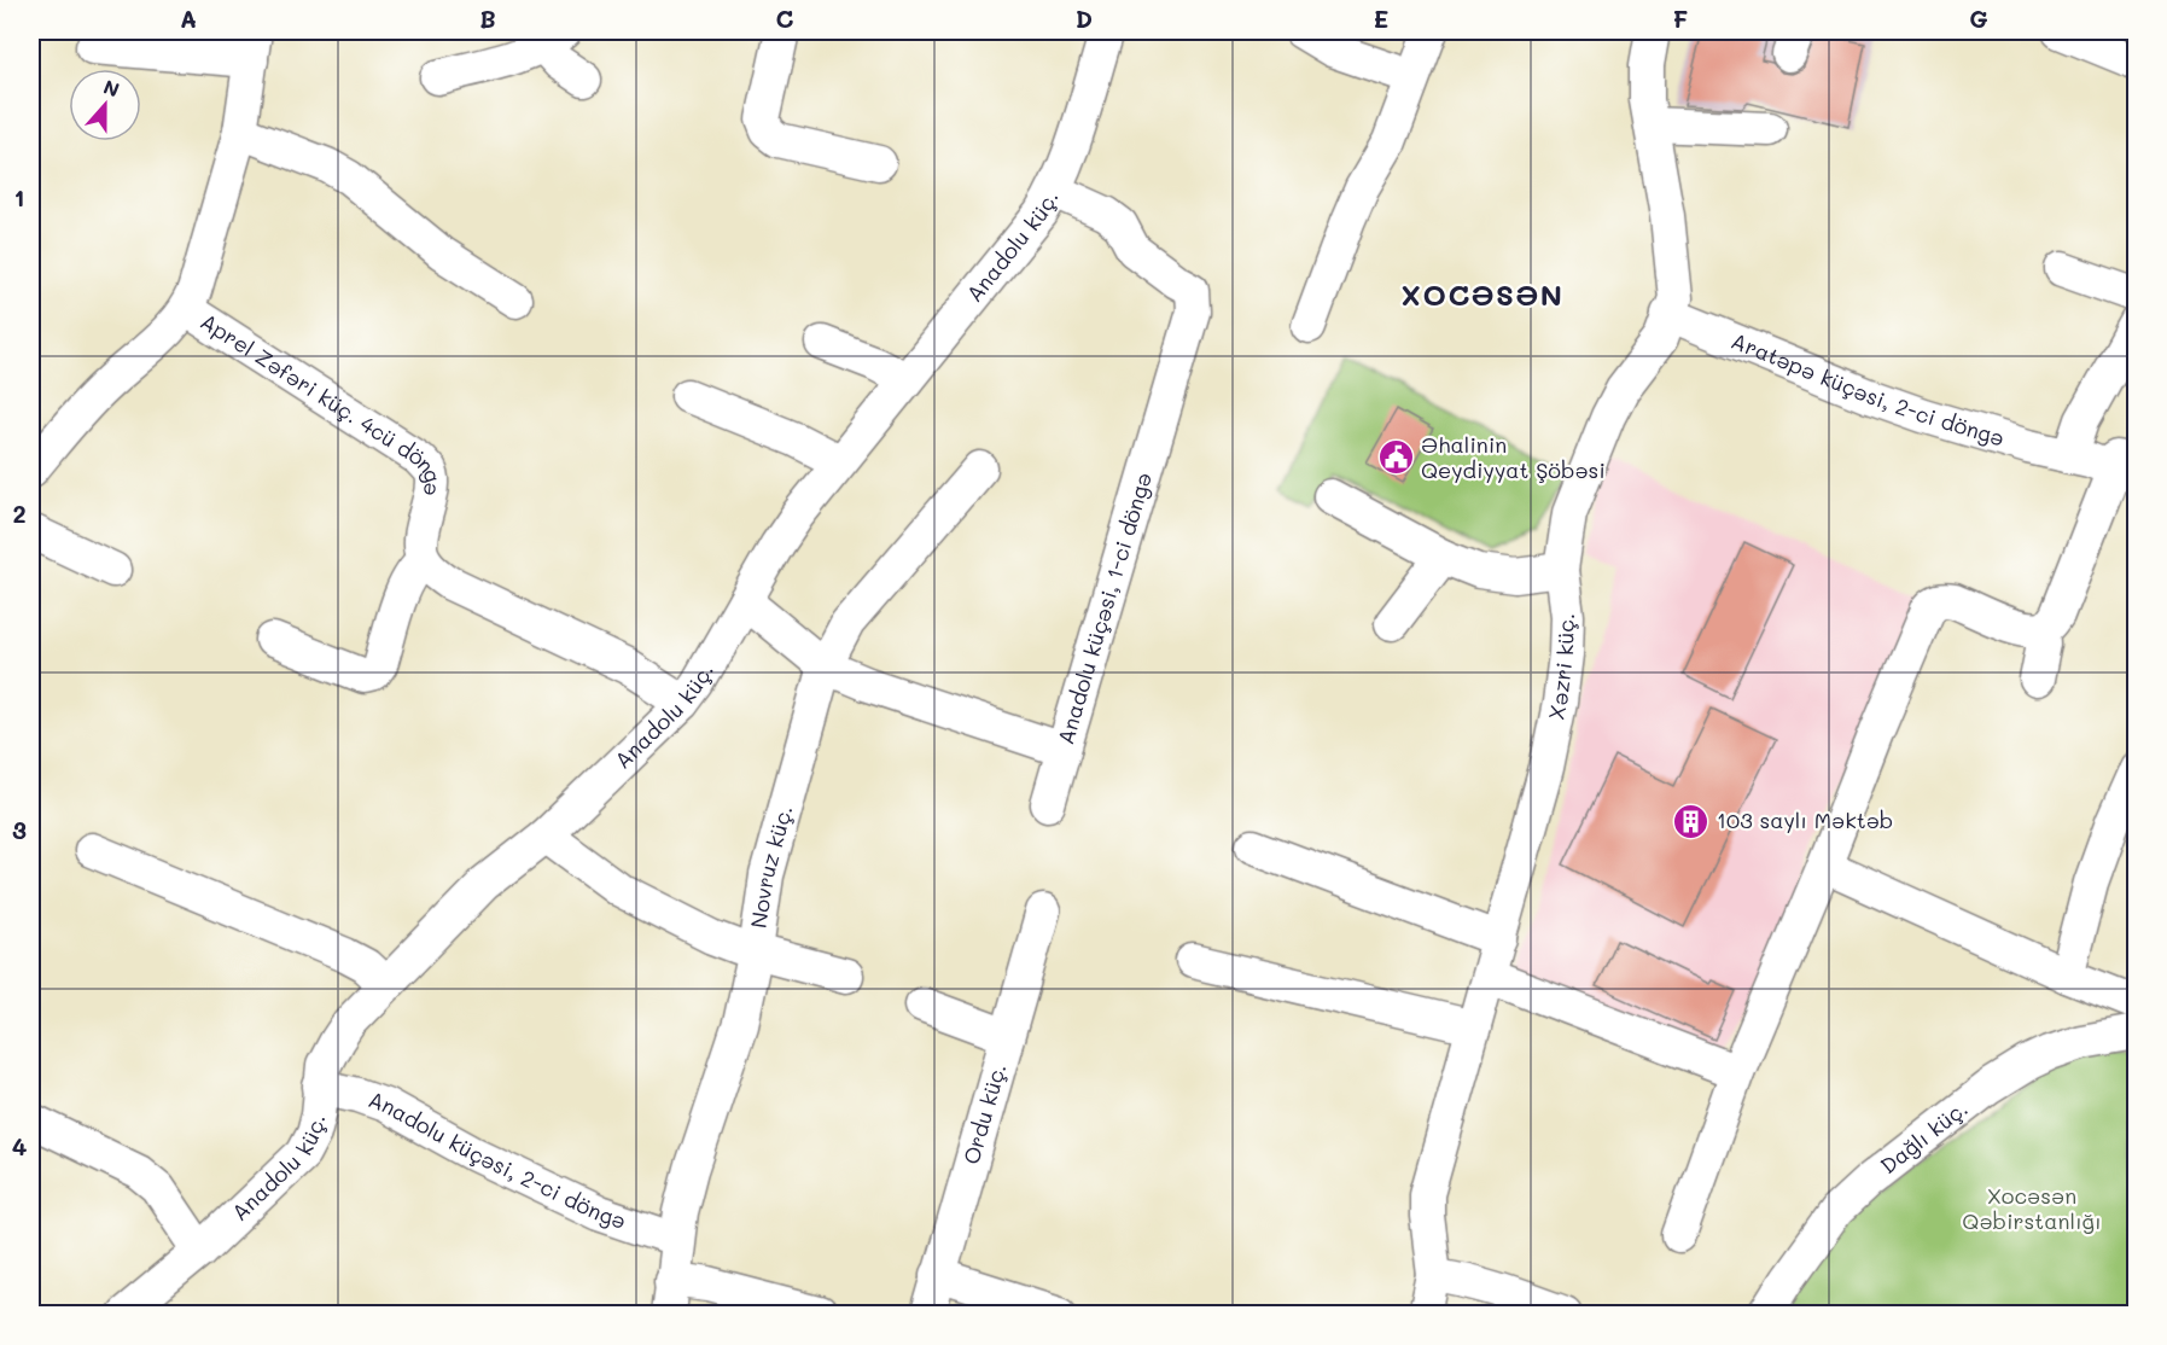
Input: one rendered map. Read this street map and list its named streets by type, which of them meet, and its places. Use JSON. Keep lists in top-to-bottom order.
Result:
{
  "streets": {
    "street": [
      "Anadolu küç.",
      "Aratəpə küçəsi, 2-ci döngə",
      "Aprel Zəfəri küç. 4cü döngə",
      "Anadolu küçəsi, 1-ci döngə",
      "Xəzri küç.",
      "Novruz küç.",
      "Ordu küç.",
      "Dağlı küç.",
      "Anadolu küçəsi, 2-ci döngə"
    ]
  },
  "crossings": [
    ["Anadolu küç.", "Anadolu küçəsi, 1-ci döngə"],
    ["Anadolu küç.", "Anadolu küçəsi, 2-ci döngə"],
    ["Aratəpə küçəsi, 2-ci döngə", "Xəzri küç."],
    ["Anadolu küçəsi, 1-ci döngə", "Novruz küç."],
    ["Novruz küç.", "Anadolu küçəsi, 2-ci döngə"]
  ],
  "districts": ["XOCƏSƏN"],
  "parks": ["Xocəsən Qəbirstanlığı"],
  "places": {
    "public building": ["Əhalinin Qeydiyyat Şöbəsi"],
    "building": ["103 saylı Məktəb"]
  },
  "north": "top",
  "grid": {
    "columns": [
      "A",
      "B",
      "C",
      "D",
      "E",
      "F",
      "G"
    ],
    "rows": [
      "1",
      "2",
      "3",
      "4"
    ]
  }
}
